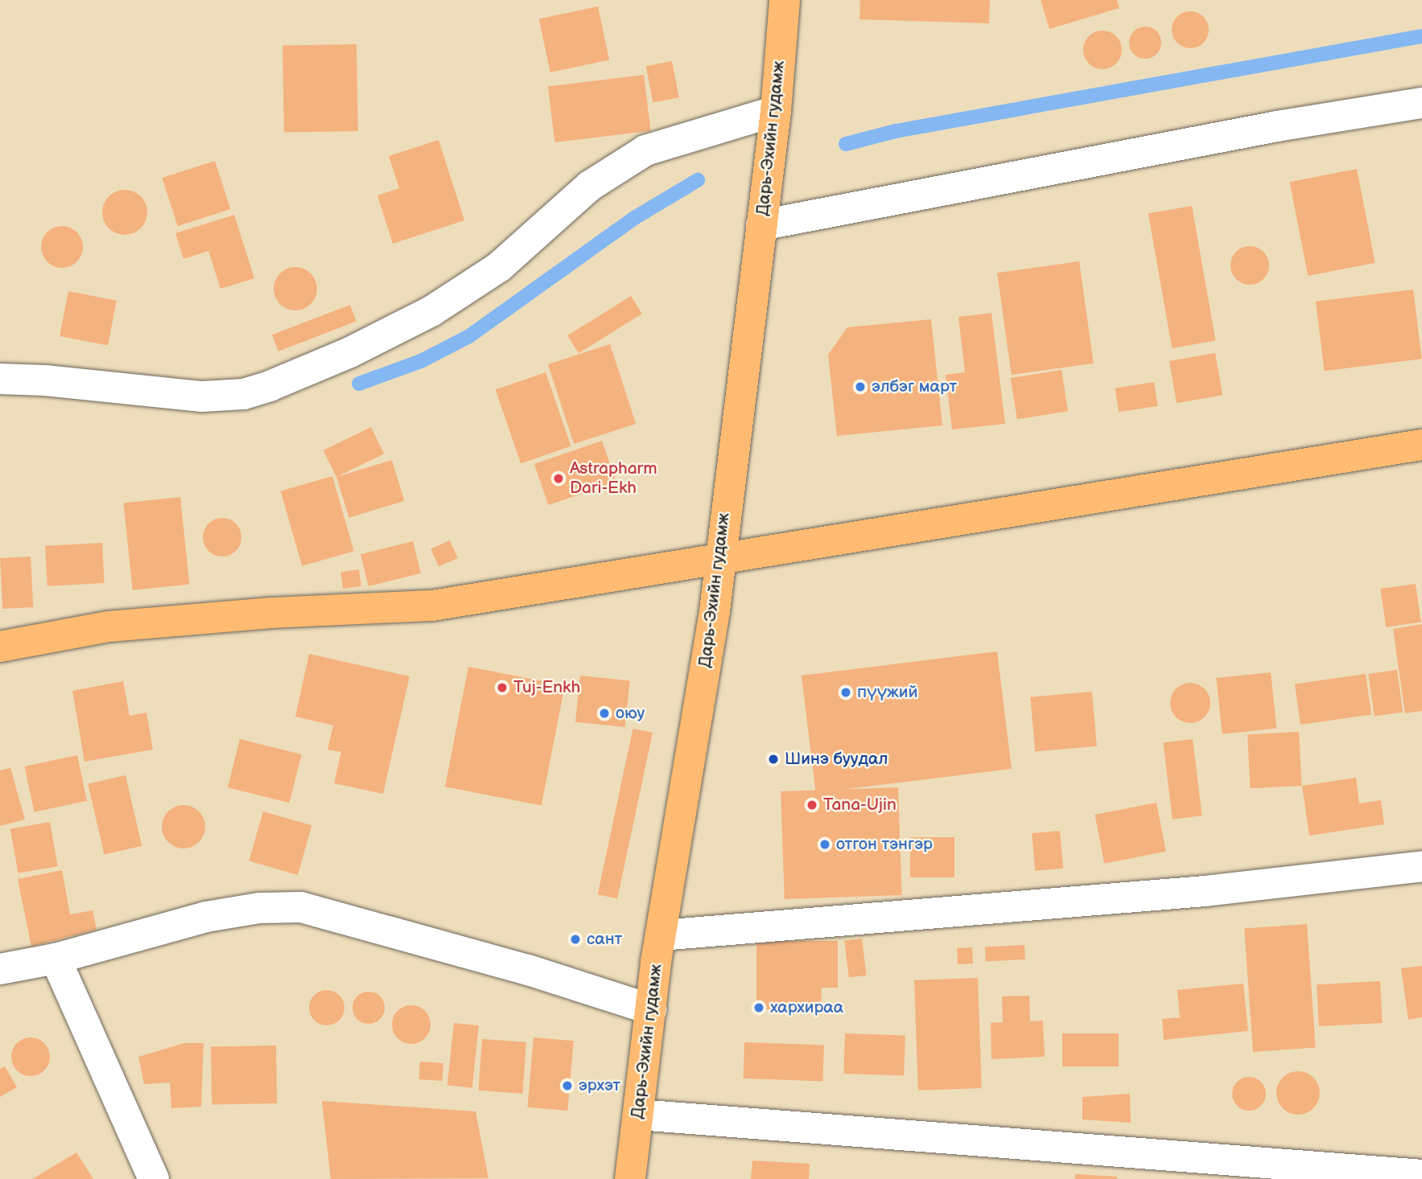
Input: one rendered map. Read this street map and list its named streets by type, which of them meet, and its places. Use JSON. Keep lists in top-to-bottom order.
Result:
{
  "streets": {
    "main road": ["Дарь-Эхийн гудамж"]
  },
  "places": [
    "элбэг март",
    "Astrapharm Dari-Ekh",
    "Tuj-Enkh",
    "пүүжий",
    "оюу",
    "Шинэ буудал",
    "Tana-Ujin",
    "отгон тэнгэр",
    "сант",
    "хархираа",
    "эрхэт"
  ]
}
